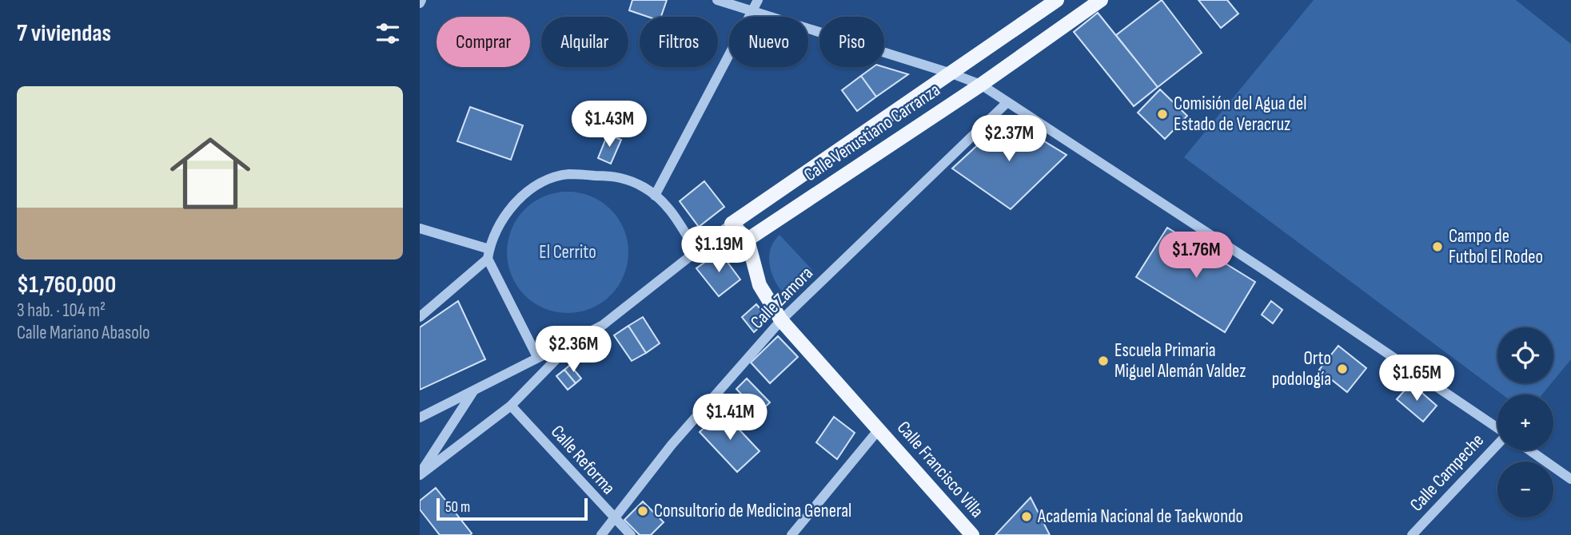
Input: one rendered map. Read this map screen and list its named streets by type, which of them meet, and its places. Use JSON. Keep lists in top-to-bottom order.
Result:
{
  "streets": {
    "main road": ["Calle Venustiano Carranza", "Calle Francisco Villa"],
    "street": ["Calle Zamora", "Calle Reforma", "Calle Campeche"]
  },
  "crossings": [
    ["Calle Venustiano Carranza", "Calle Francisco Villa"],
    ["Calle Zamora", "Calle Reforma"],
    ["Calle Zamora", "Calle Francisco Villa"]
  ],
  "parks": ["El Cerrito"],
  "places": [
    "Comisión del Agua del Estado de Veracruz",
    "Campo de Futbol El Rodeo",
    "Escuela Primaria Miguel Alemán Valdez",
    "Orto podología",
    "Consultorio de Medicina General",
    "Academia Nacional de Taekwondo"
  ],
  "scale_bar": "50 m",
  "page": {
    "heading": "7 viviendas",
    "chip": [
      "Comprar",
      "Alquilar",
      "Filtros",
      "Nuevo",
      "Piso"
    ],
    "list": [
      {
        "name": "$1,760,000",
        "note": "3 hab. · 104 m² · Calle Mariano Abasolo"
      }
    ],
    "price": [
      "$1.43M",
      "$2.37M",
      "$1.19M",
      "$1.76M",
      "$2.36M",
      "$1.65M",
      "$1.41M"
    ],
    "map_buttons": ["+", "−"],
    "scale": "50 m"
  }
}
